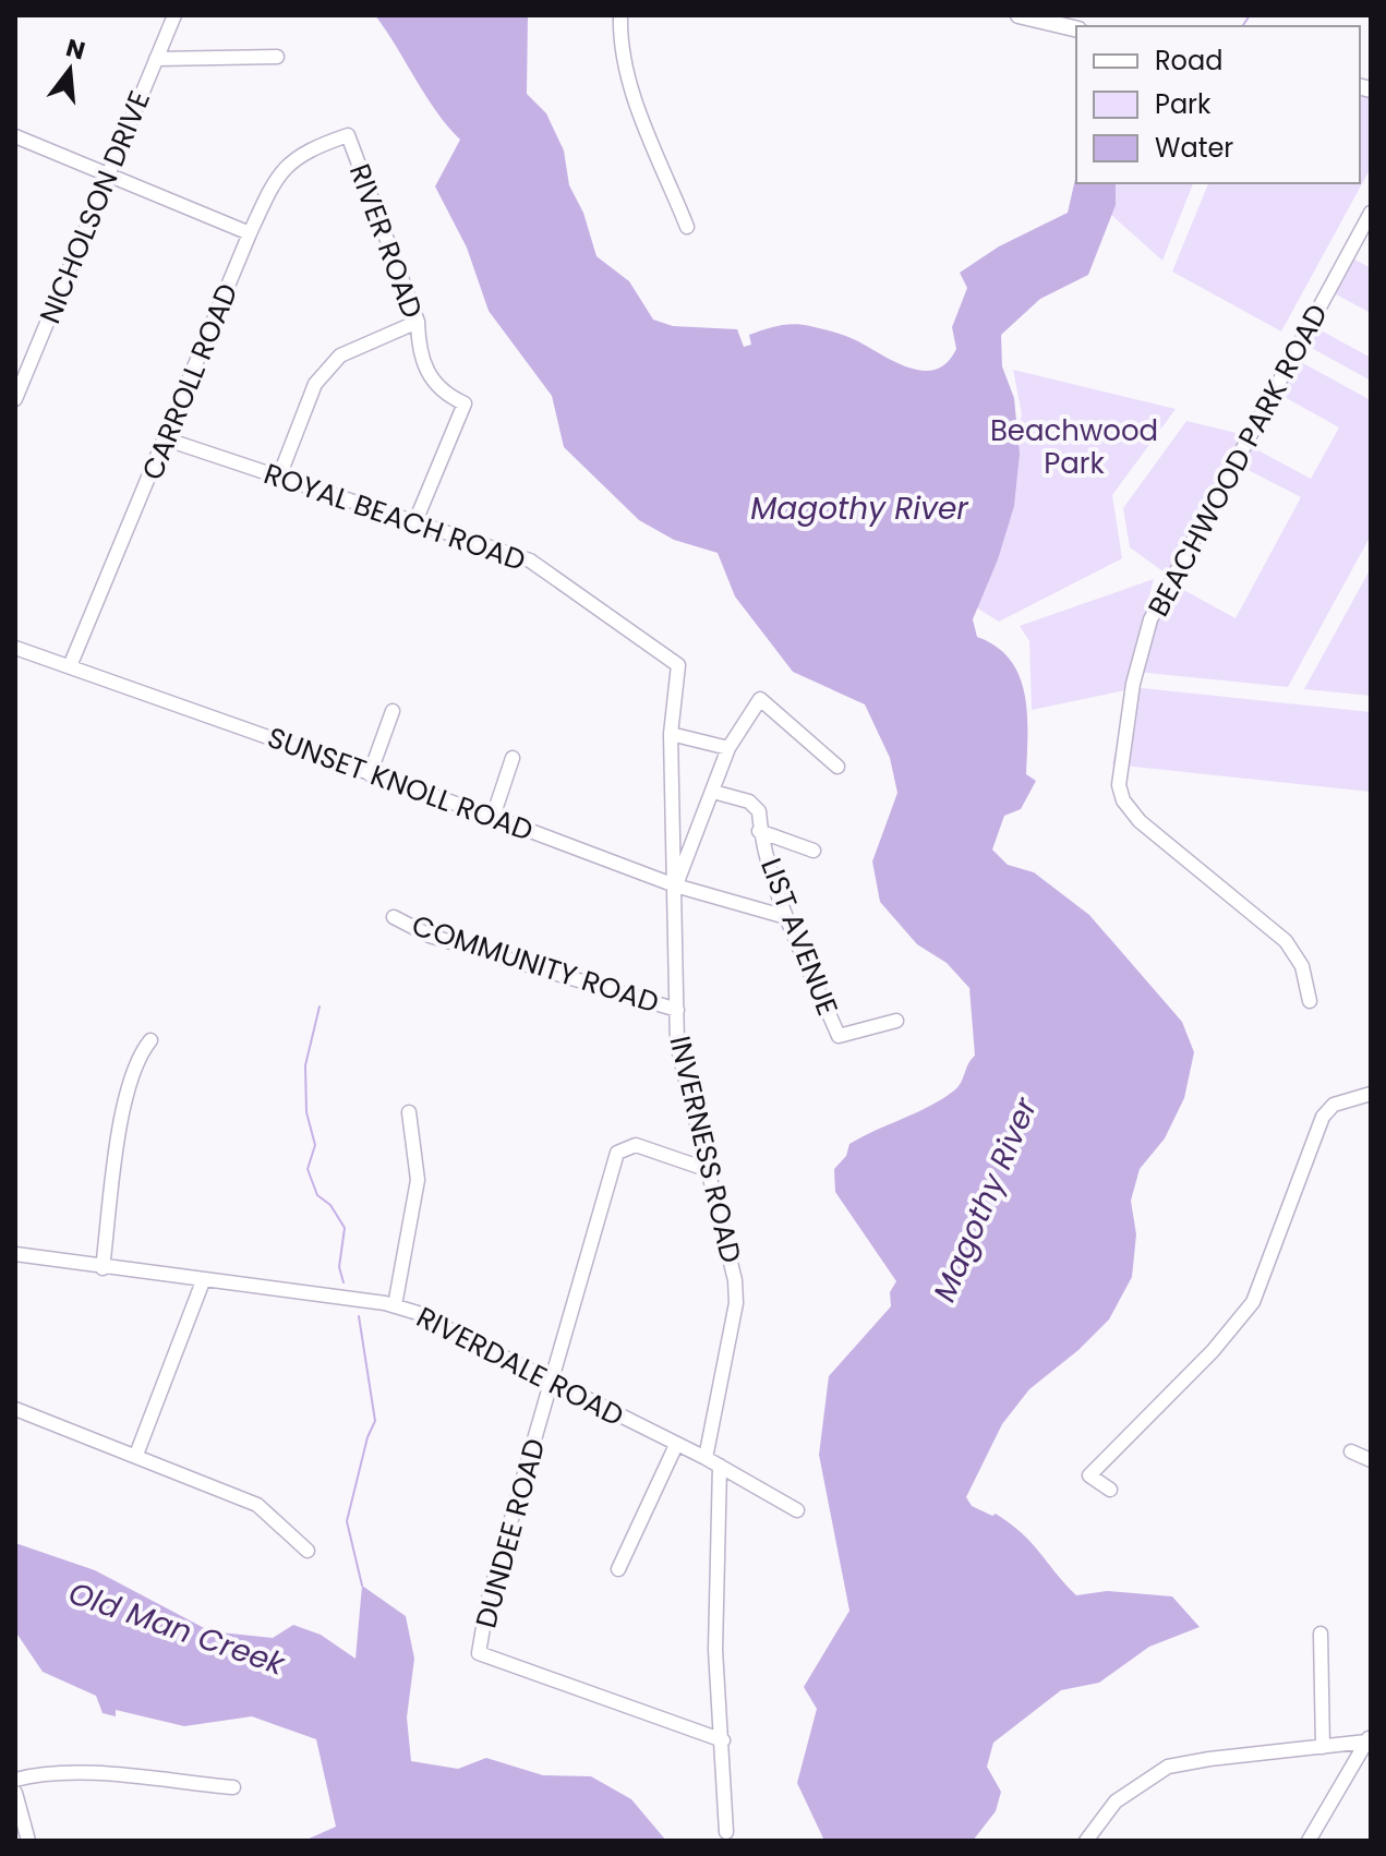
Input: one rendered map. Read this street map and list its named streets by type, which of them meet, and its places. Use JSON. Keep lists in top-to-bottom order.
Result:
{
  "streets": {
    "street": [
      "NICHOLSON DRIVE",
      "RIVER ROAD",
      "CARROLL ROAD",
      "BEACHWOOD PARK ROAD",
      "ROYAL BEACH ROAD",
      "SUNSET KNOLL ROAD",
      "LIST AVENUE",
      "COMMUNITY ROAD",
      "INVERNESS ROAD",
      "RIVERDALE ROAD",
      "DUNDEE ROAD"
    ]
  },
  "crossings": [
    ["RIVER ROAD", "CARROLL ROAD"],
    ["RIVER ROAD", "ROYAL BEACH ROAD"],
    ["CARROLL ROAD", "ROYAL BEACH ROAD"],
    ["CARROLL ROAD", "SUNSET KNOLL ROAD"],
    ["ROYAL BEACH ROAD", "INVERNESS ROAD"],
    ["SUNSET KNOLL ROAD", "LIST AVENUE"],
    ["SUNSET KNOLL ROAD", "INVERNESS ROAD"],
    ["COMMUNITY ROAD", "INVERNESS ROAD"],
    ["INVERNESS ROAD", "RIVERDALE ROAD"],
    ["INVERNESS ROAD", "DUNDEE ROAD"],
    ["RIVERDALE ROAD", "DUNDEE ROAD"]
  ],
  "water": ["Magothy River", "Old Man Creek"],
  "parks": ["Beachwood Park"],
  "legend": ["Road", "Park", "Water"],
  "north": "top"
}
